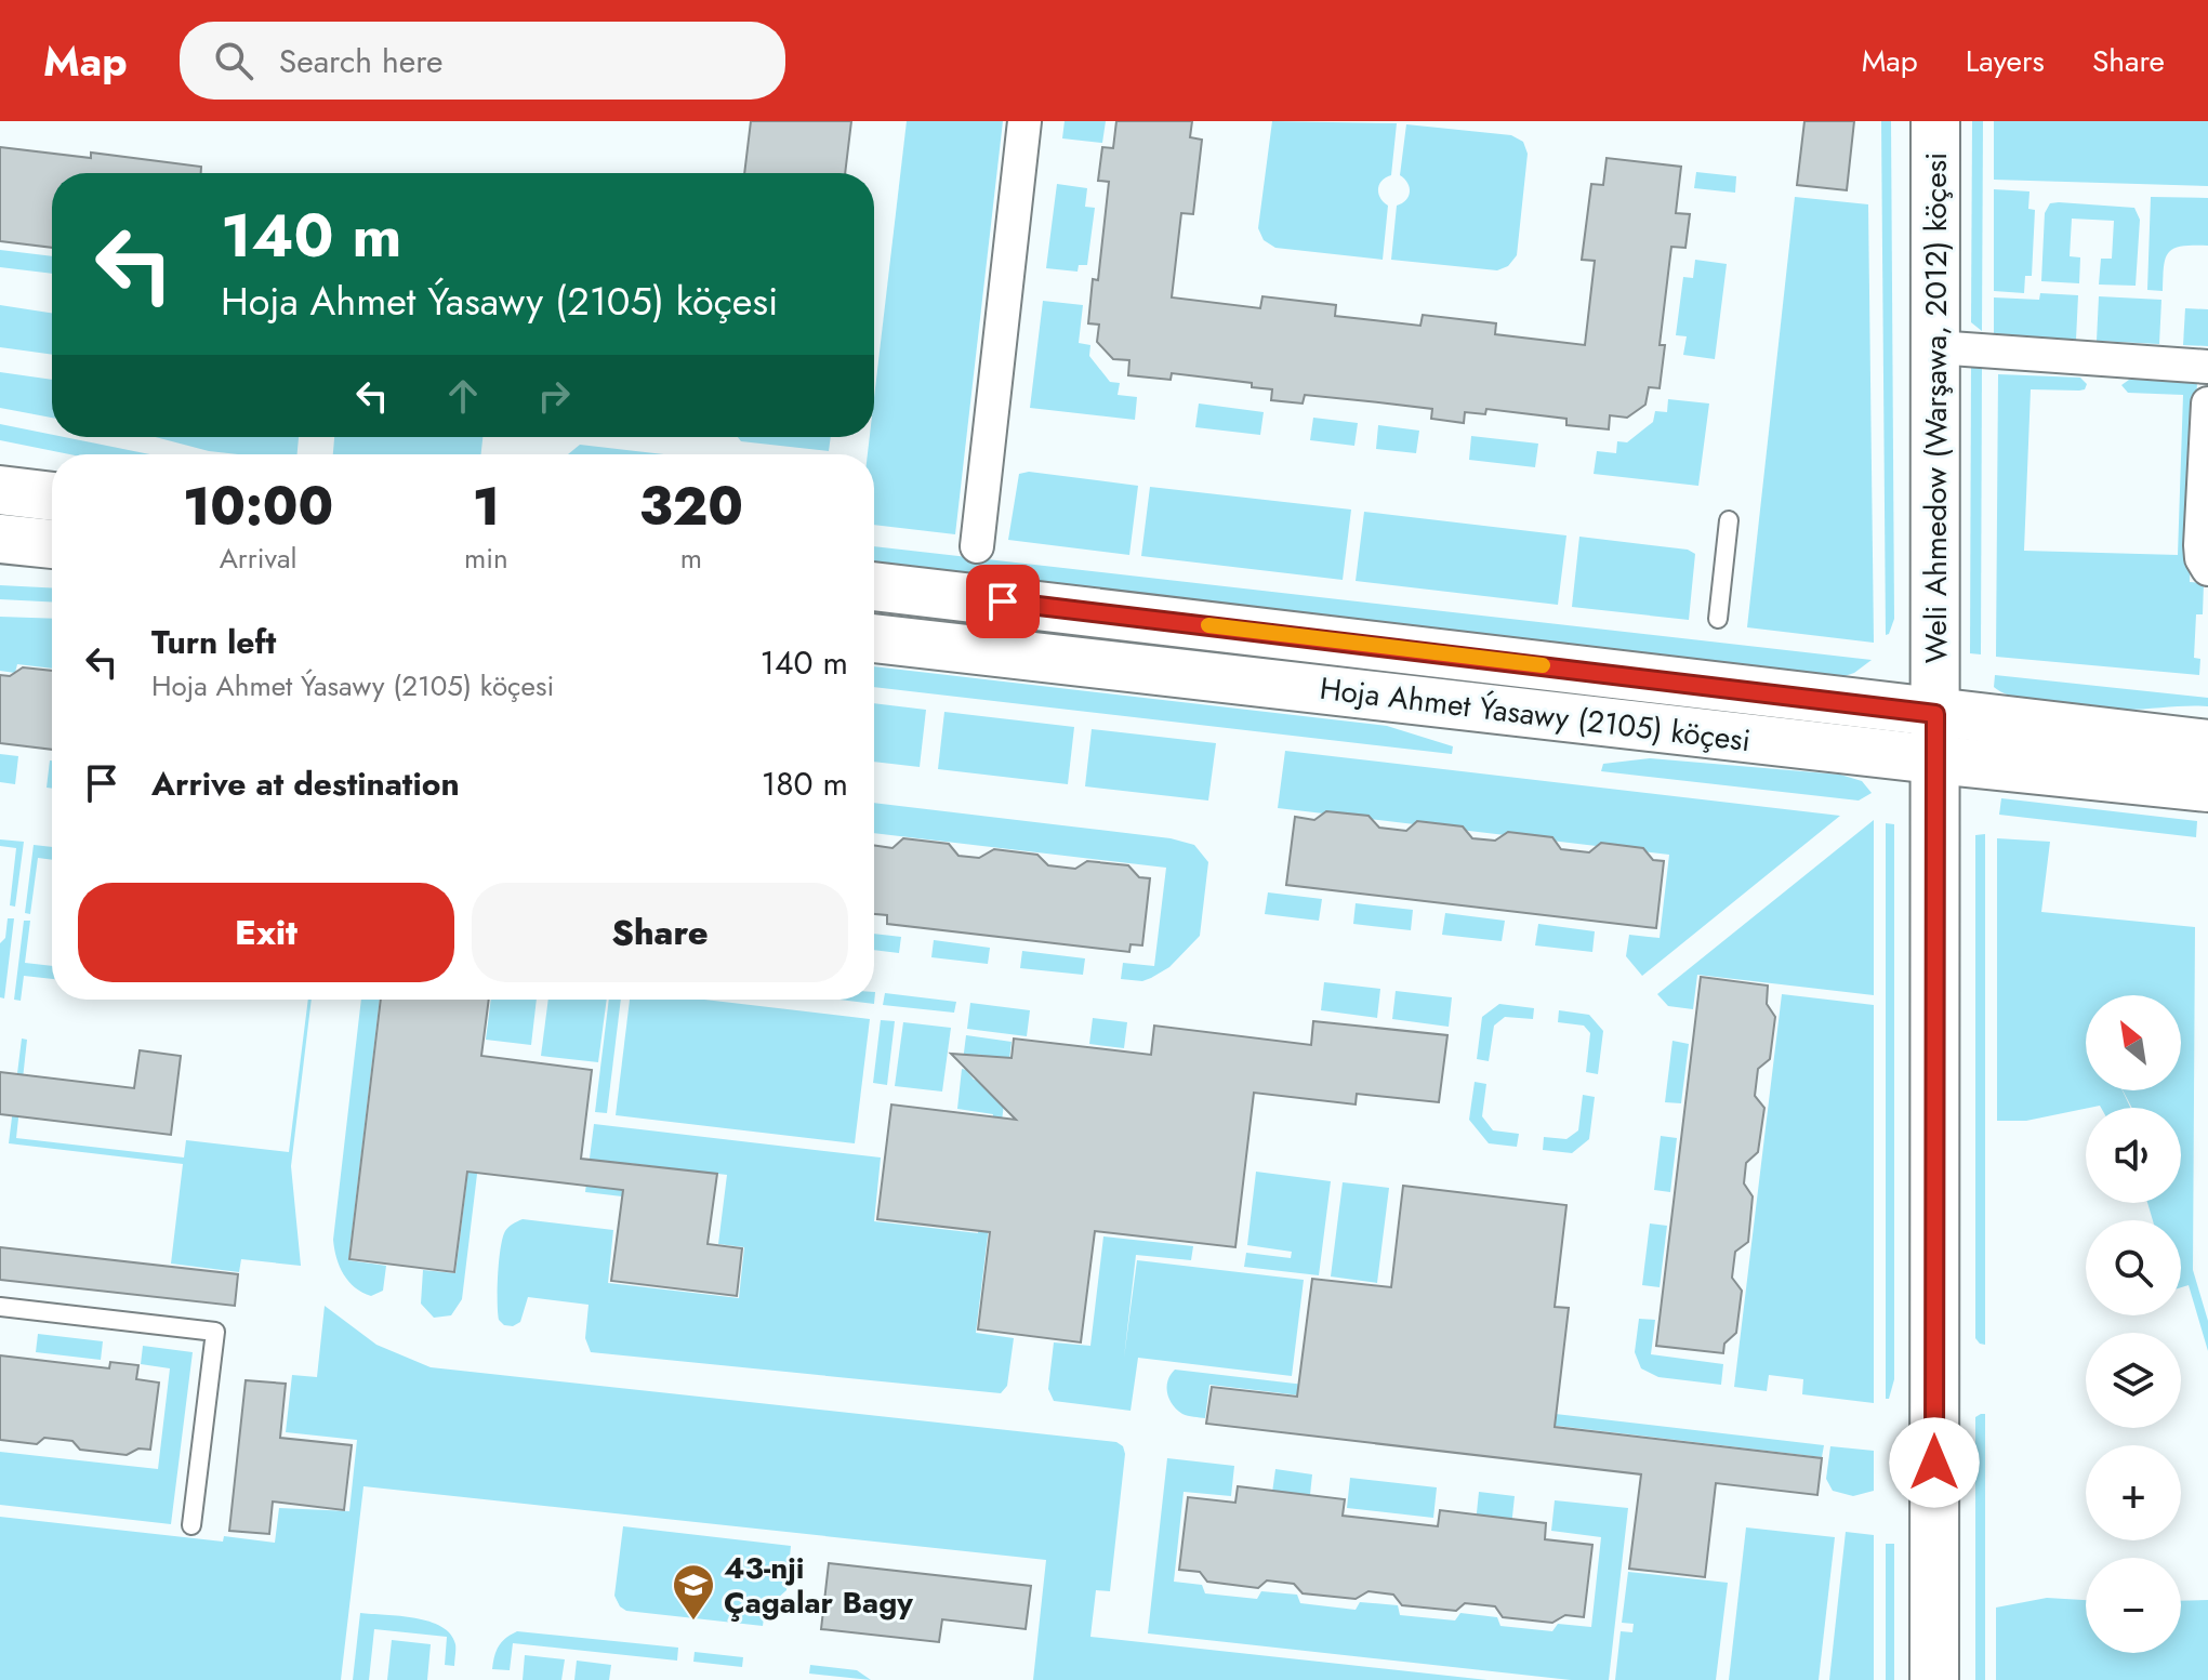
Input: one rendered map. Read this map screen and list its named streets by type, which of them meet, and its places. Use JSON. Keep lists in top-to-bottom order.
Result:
{
  "streets": {
    "main road": ["Weli Ahmedow (Warşawa, 2012) köçesi", "Hoja Ahmet Ýasawy (2105) köçesi"]
  },
  "crossings": [
    ["Weli Ahmedow (Warşawa, 2012) köçesi", "Hoja Ahmet Ýasawy (2105) köçesi"]
  ],
  "places": {
    "school or university": ["43-nji Çagalar Bagy"]
  },
  "north": "top left",
  "page": {
    "header": "Map",
    "search": "Search here",
    "nav": ["Map", "Layers", "Share"],
    "turn": ["140 m", "Hoja Ahmet Ýasawy (2105) köçesi"],
    "eta": [
      "10:00",
      "Arrival",
      "1",
      "min",
      "320",
      "m"
    ],
    "list": [
      {
        "name": "Turn left",
        "note": "Hoja Ahmet Ýasawy (2105) köçesi",
        "value": "140 m"
      },
      {
        "name": "Arrive at destination",
        "value": "180 m"
      }
    ],
    "buttons": ["Exit", "Share"],
    "map_buttons": ["+", "−"]
  }
}
